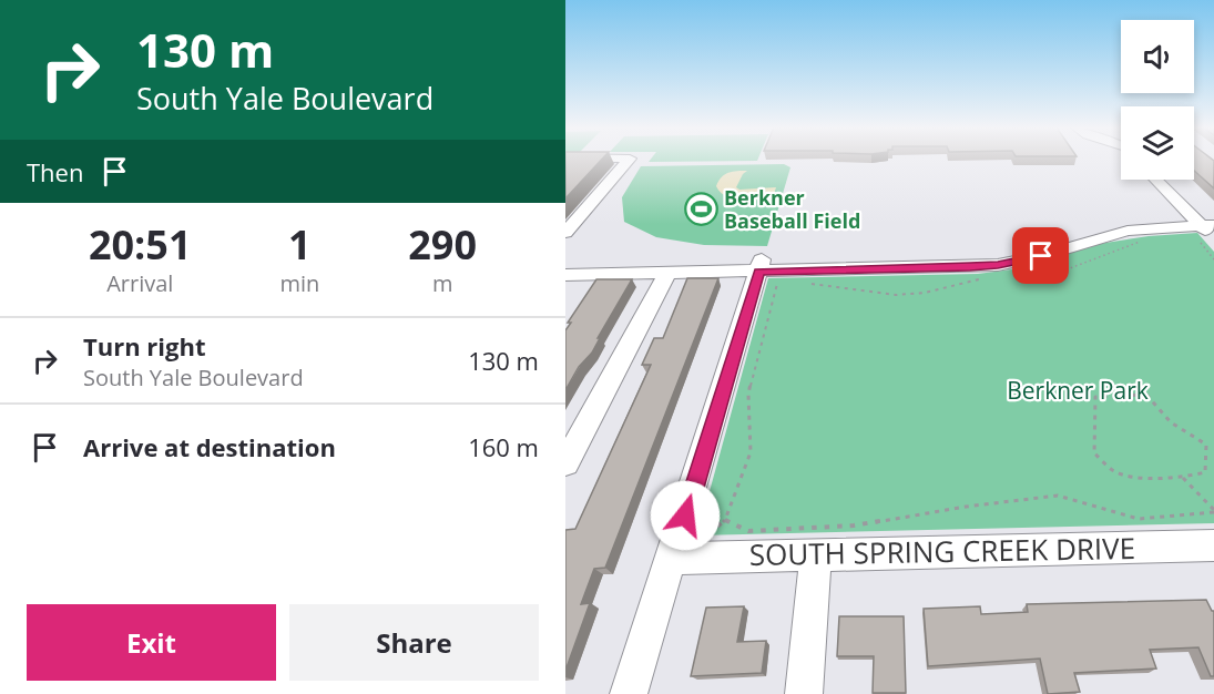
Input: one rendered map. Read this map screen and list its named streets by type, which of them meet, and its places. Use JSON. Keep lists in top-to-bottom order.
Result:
{
  "streets": {
    "street": ["SOUTH SPRING CREEK DRIVE"]
  },
  "parks": ["Berkner Park"],
  "places": {
    "sports": ["Berkner Baseball Field"]
  },
  "page": {
    "turn": ["130 m", "South Yale Boulevard"],
    "then": "Then",
    "eta": [
      "20:51",
      "Arrival",
      "1",
      "min",
      "290",
      "m"
    ],
    "list": [
      {
        "name": "Turn right",
        "note": "South Yale Boulevard",
        "value": "130 m"
      },
      {
        "name": "Arrive at destination",
        "value": "160 m"
      }
    ],
    "buttons": ["Exit", "Share"]
  }
}
